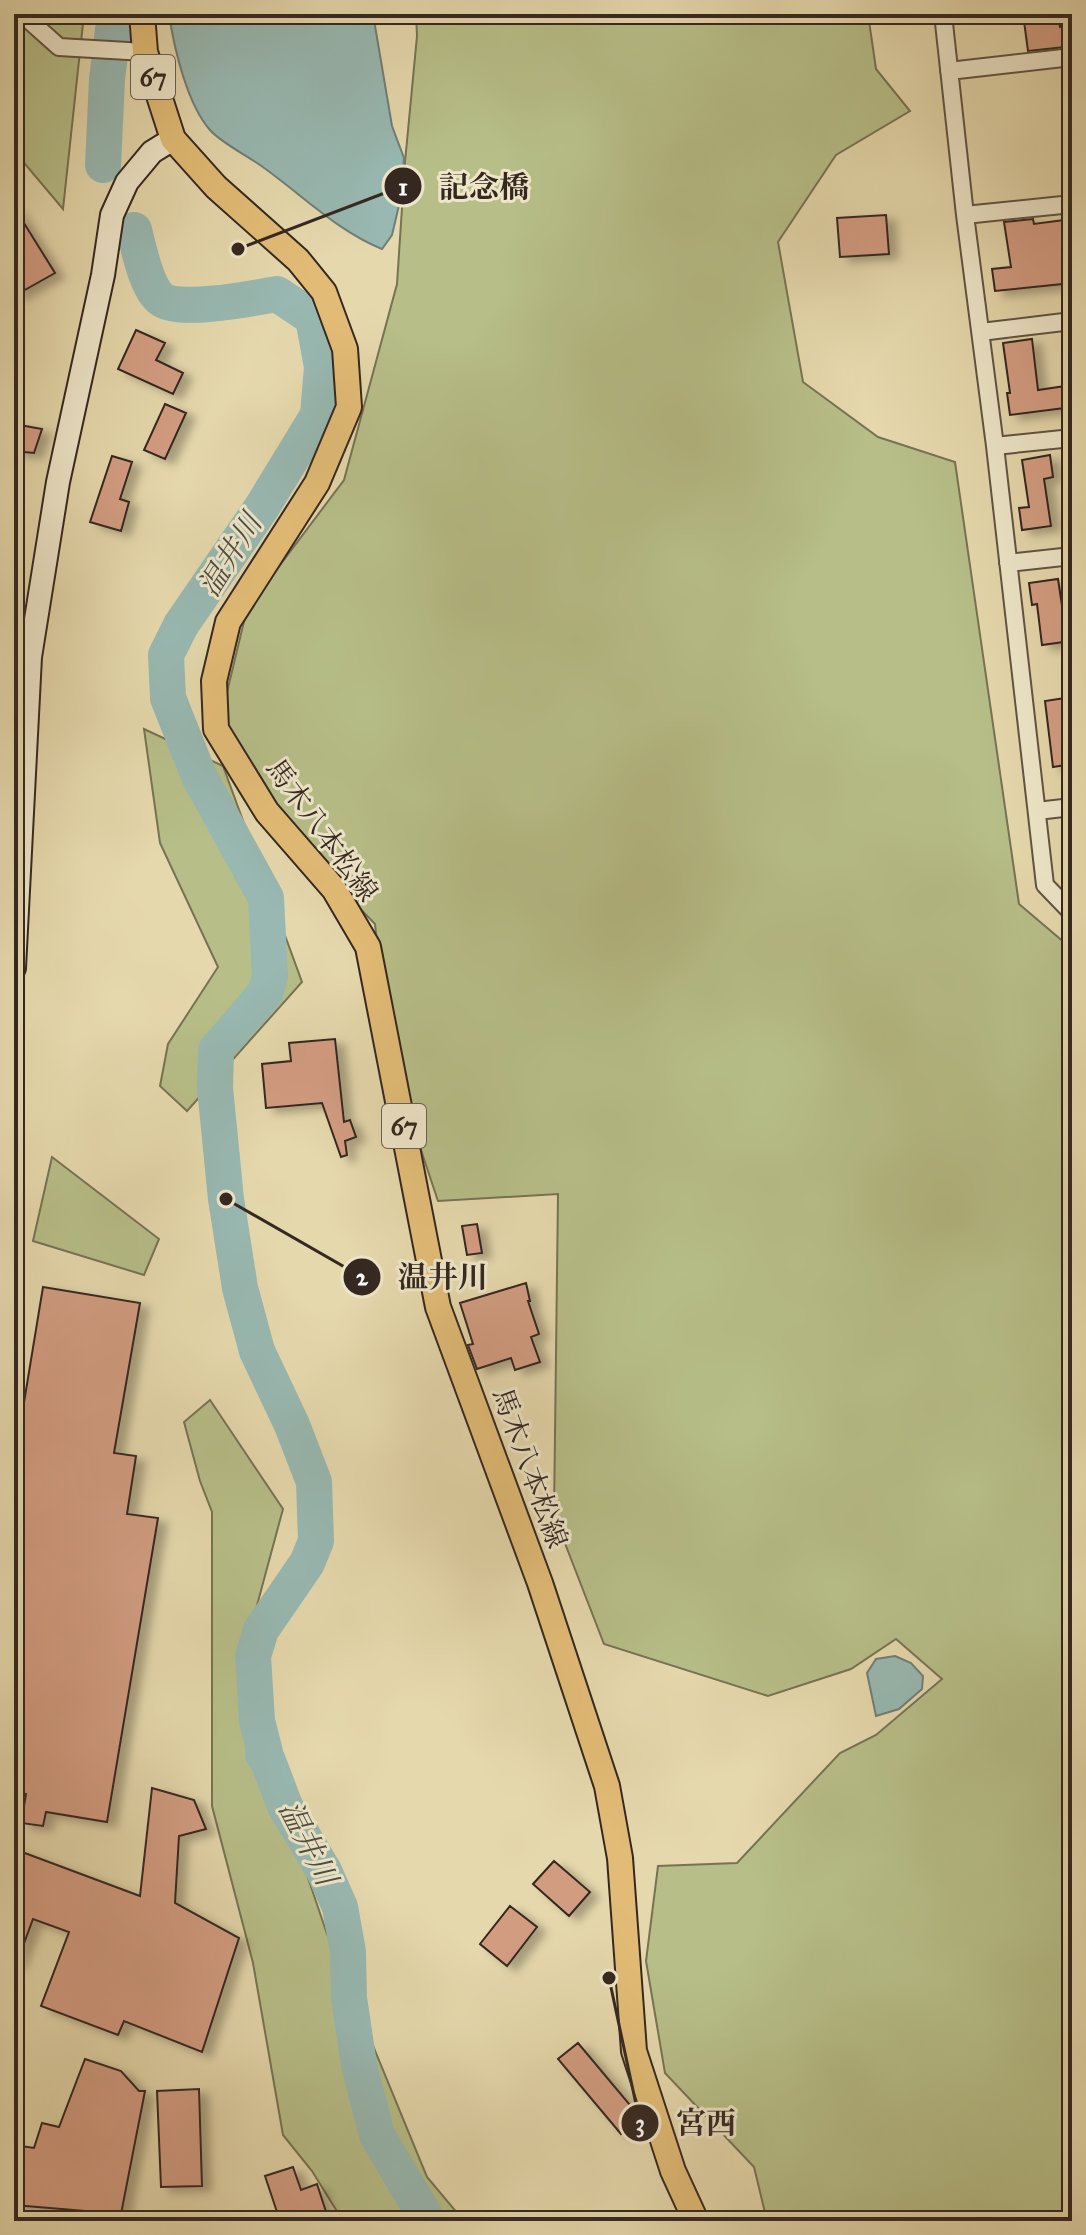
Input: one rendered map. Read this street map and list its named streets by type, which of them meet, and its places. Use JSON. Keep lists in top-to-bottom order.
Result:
{
  "streets": {
    "main road": ["67", "馬木八本松線"]
  },
  "water": ["温井川"],
  "places": ["記念橋", "温井川", "宮西"]
}
